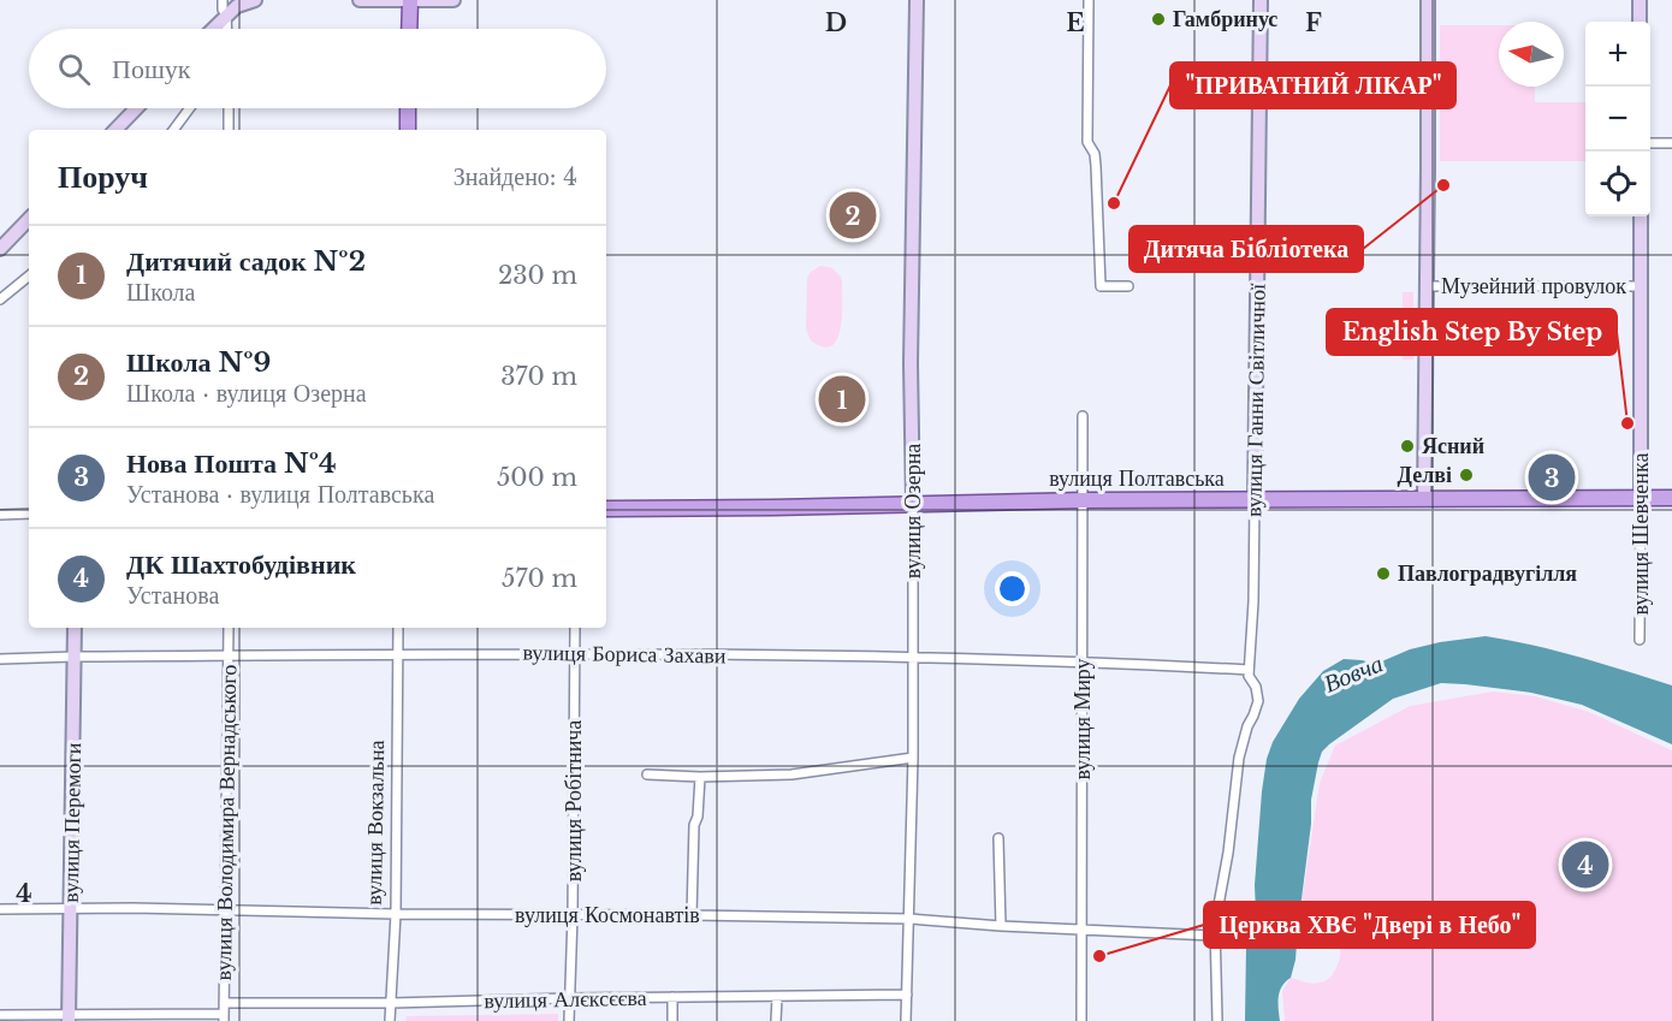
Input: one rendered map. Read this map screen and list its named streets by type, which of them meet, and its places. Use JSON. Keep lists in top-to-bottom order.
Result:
{
  "streets": {
    "main road": ["вулиця Полтавська"],
    "street": [
      "Музейний провулок",
      "вулиця Ганни Світличної",
      "вулиця Озерна",
      "вулиця Шевченка",
      "вулиця Бориса Захави",
      "вулиця Миру",
      "вулиця Робітнича",
      "вулиця Перемоги",
      "вулиця Володимира Вернадського",
      "вулиця Вокзальна",
      "вулиця Космонавтів",
      "вулиця Алєксєєва"
    ]
  },
  "crossings": [
    ["Музейний провулок", "вулиця Шевченка"],
    ["вулиця Ганни Світличної", "вулиця Полтавська"],
    ["вулиця Ганни Світличної", "вулиця Бориса Захави"],
    ["вулиця Ганни Світличної", "вулиця Космонавтів"],
    ["вулиця Полтавська", "вулиця Озерна"],
    ["вулиця Полтавська", "вулиця Шевченка"],
    ["вулиця Полтавська", "вулиця Миру"],
    ["вулиця Озерна", "вулиця Бориса Захави"],
    ["вулиця Озерна", "вулиця Космонавтів"],
    ["вулиця Озерна", "вулиця Алєксєєва"],
    ["вулиця Бориса Захави", "вулиця Миру"],
    ["вулиця Бориса Захави", "вулиця Робітнича"],
    ["вулиця Бориса Захави", "вулиця Перемоги"],
    ["вулиця Бориса Захави", "вулиця Володимира Вернадського"],
    ["вулиця Бориса Захави", "вулиця Вокзальна"],
    ["вулиця Миру", "вулиця Космонавтів"],
    ["вулиця Робітнича", "вулиця Космонавтів"],
    ["вулиця Робітнича", "вулиця Алєксєєва"],
    ["вулиця Перемоги", "вулиця Космонавтів"],
    ["вулиця Володимира Вернадського", "вулиця Космонавтів"],
    ["вулиця Володимира Вернадського", "вулиця Алєксєєва"],
    ["вулиця Вокзальна", "вулиця Космонавтів"],
    ["вулиця Вокзальна", "вулиця Алєксєєва"]
  ],
  "water": ["Вовча"],
  "places": [
    "Гамбринус",
    "Дитяча Бiблiотека",
    "\"ПРИВАТНИЙ ЛІКАР\"",
    "English Step By Step",
    "Ясний",
    "Делві",
    "Павлоградвугілля",
    "Церква ХВЄ \"Двері в Небо\""
  ],
  "north": "left",
  "page": {
    "map_buttons": ["+", "−"],
    "search": "Пошук",
    "heading": ["Поруч", "Знайдено: 4"],
    "pins": [
      "2",
      "1",
      "3",
      "4"
    ],
    "list": [
      {
        "mark": "1",
        "name": "Дитячий садок №2",
        "note": "Школа",
        "value": "230 m"
      },
      {
        "mark": "2",
        "name": "Школа №9",
        "note": "Школа · вулиця Озерна",
        "value": "370 m"
      },
      {
        "mark": "3",
        "name": "Нова Пошта №4",
        "note": "Установа · вулиця Полтавська",
        "value": "500 m"
      },
      {
        "mark": "4",
        "name": "ДК Шахтобудівник",
        "note": "Установа",
        "value": "570 m"
      }
    ]
  },
  "grid": {
    "columns": ["D", "E", "F"],
    "rows": ["4"]
  }
}
